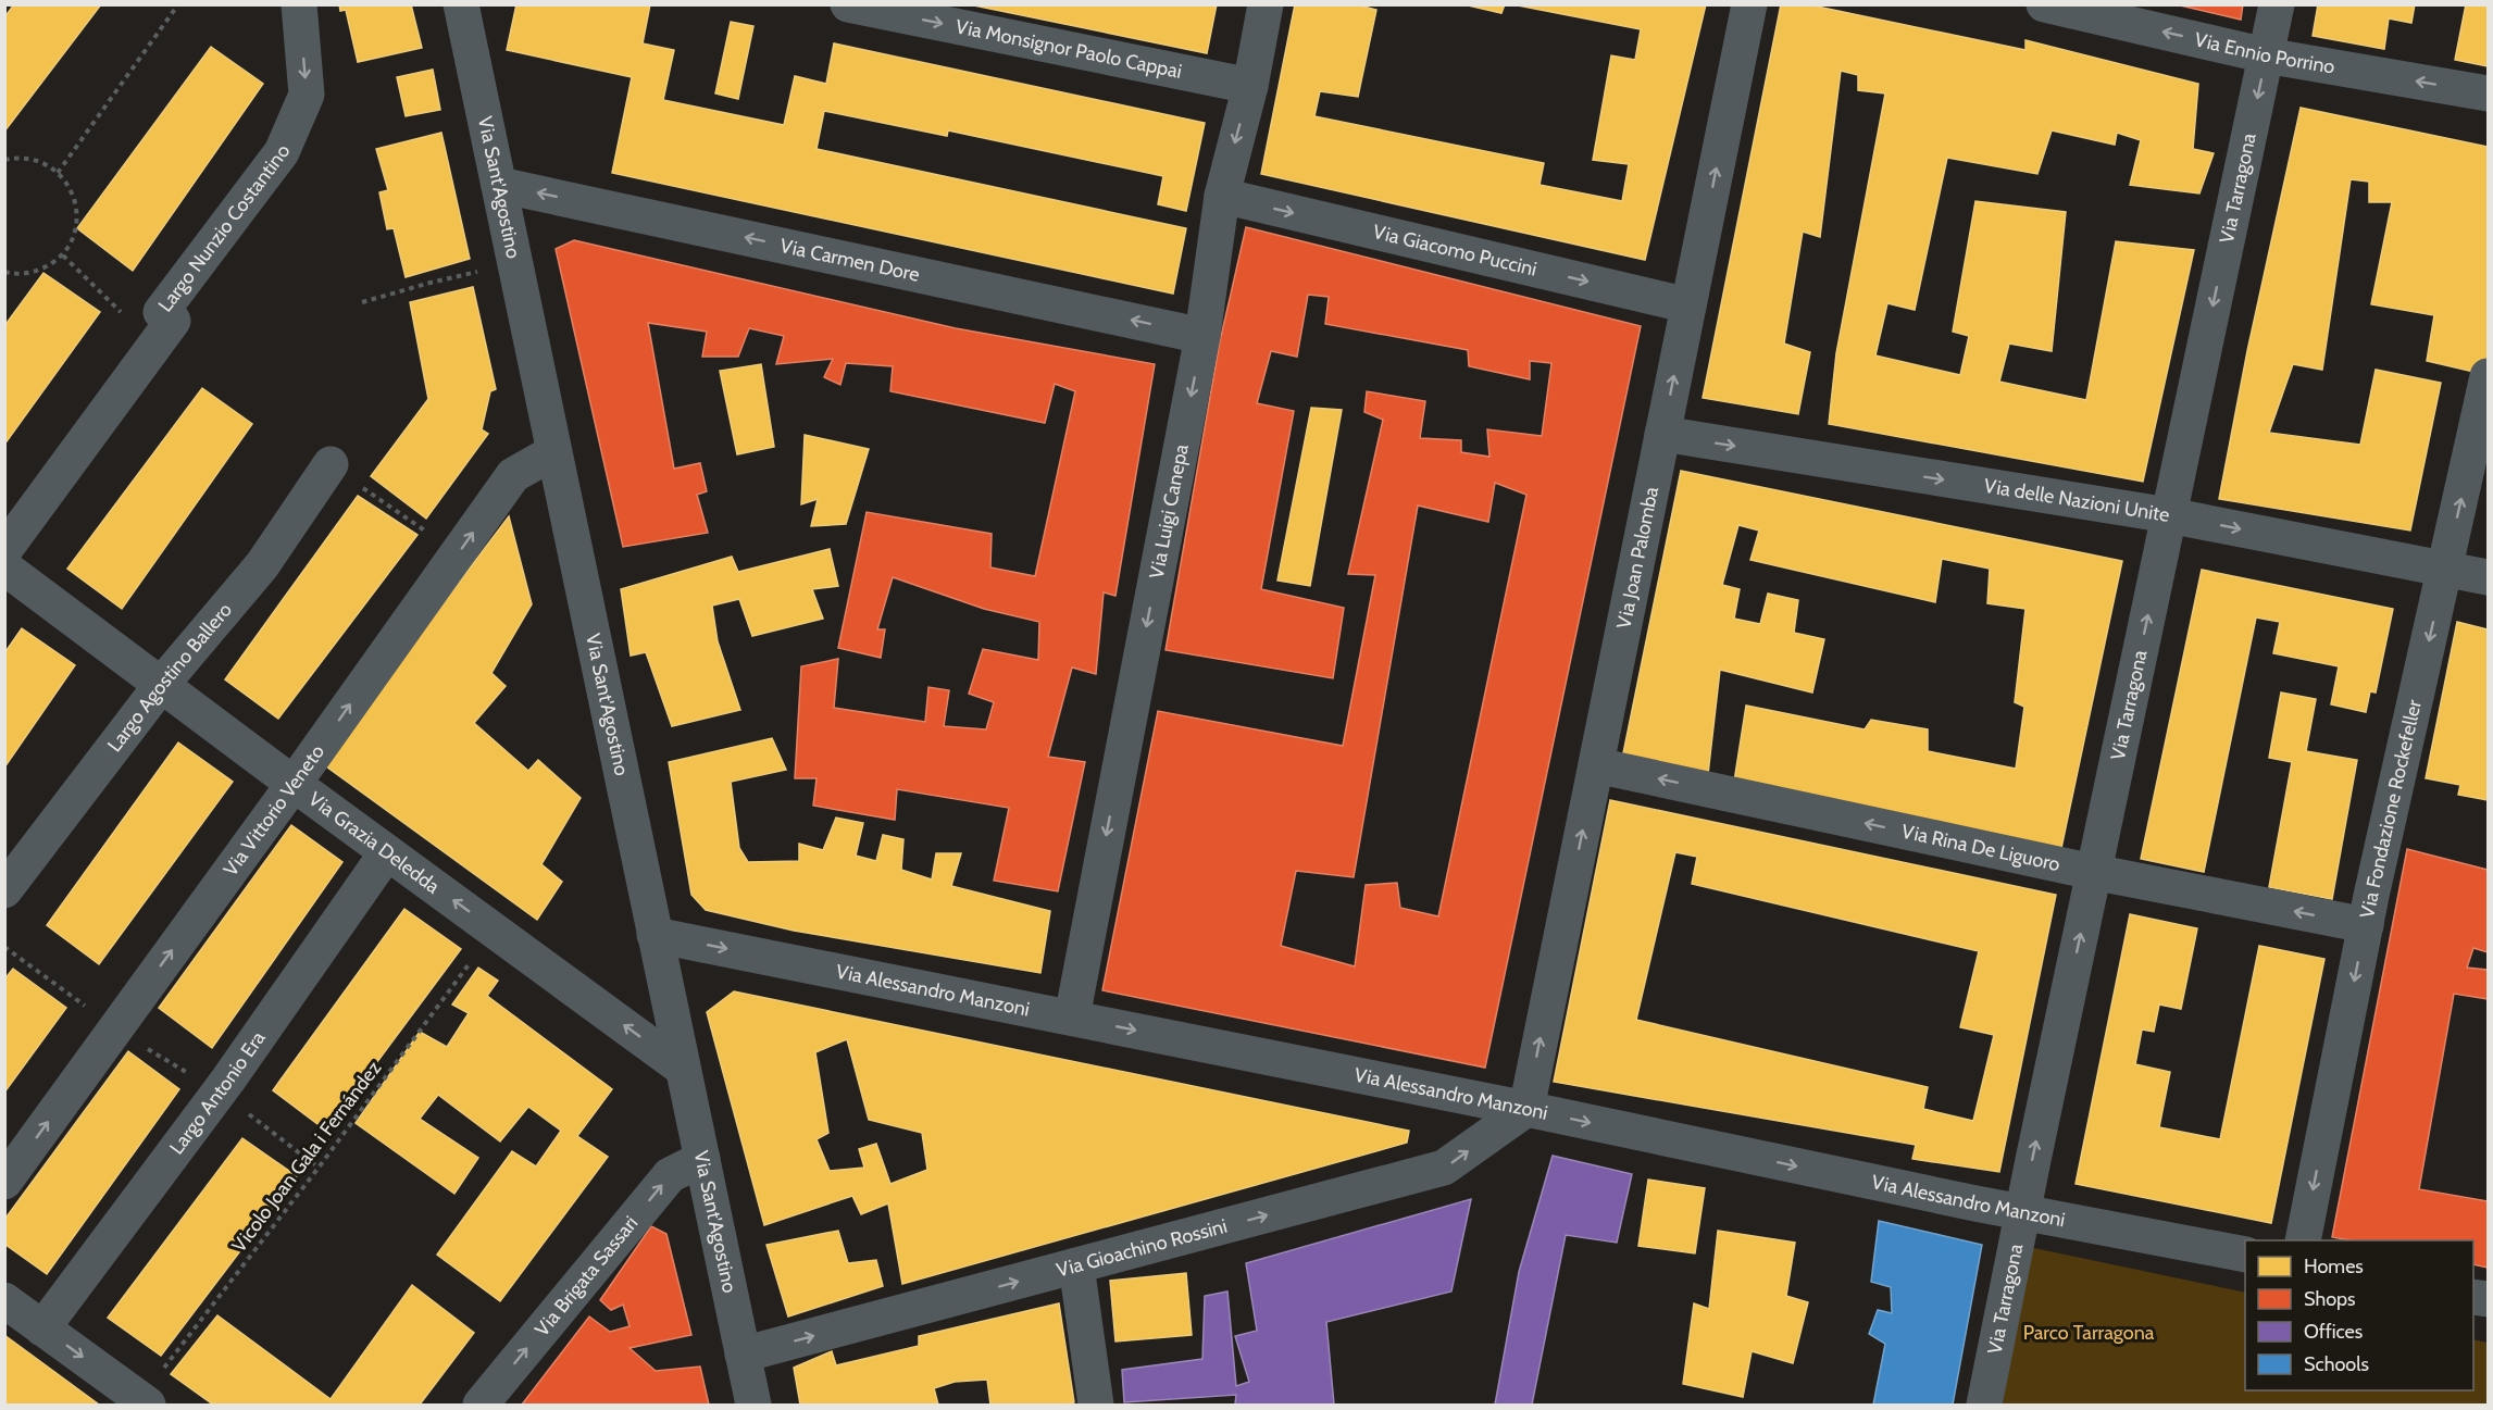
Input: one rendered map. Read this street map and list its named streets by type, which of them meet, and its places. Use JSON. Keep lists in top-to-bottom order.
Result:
{
  "streets": {
    "street": [
      "Via Monsignor Paolo Cappai",
      "Via Ennio Porrino",
      "Via Sant'Agostino",
      "Via Tarragona",
      "Largo Nunzio Costantino",
      "Via Giacomo Puccini",
      "Via Carmen Dore",
      "Via delle Nazioni Unite",
      "Via Luigi Canepa",
      "Via Joan Palomba",
      "Largo Agostino Ballero",
      "Via Fondazione Rockefeller",
      "Via Vittorio Veneto",
      "Via Grazia Deledda",
      "Via Rina De Liguoro",
      "Via Alessandro Manzoni",
      "Largo Antonio Era",
      "Via Gioachino Rossini",
      "Via Brigata Sassari"
    ],
    "path": ["Vicolo Joan Gala i Fernández"]
  },
  "crossings": [
    ["Via Monsignor Paolo Cappai", "Via Luigi Canepa"],
    ["Via Ennio Porrino", "Via Tarragona"],
    ["Via Sant'Agostino", "Via Carmen Dore"],
    ["Via Sant'Agostino", "Via Vittorio Veneto"],
    ["Via Sant'Agostino", "Via Grazia Deledda"],
    ["Via Sant'Agostino", "Via Alessandro Manzoni"],
    ["Via Sant'Agostino", "Via Gioachino Rossini"],
    ["Via Sant'Agostino", "Via Brigata Sassari"],
    ["Via Tarragona", "Via delle Nazioni Unite"],
    ["Via Tarragona", "Via Rina De Liguoro"],
    ["Via Tarragona", "Via Alessandro Manzoni"],
    ["Via Giacomo Puccini", "Via Luigi Canepa"],
    ["Via Giacomo Puccini", "Via Joan Palomba"],
    ["Via Carmen Dore", "Via Luigi Canepa"],
    ["Via delle Nazioni Unite", "Via Joan Palomba"],
    ["Via delle Nazioni Unite", "Via Fondazione Rockefeller"],
    ["Via Luigi Canepa", "Via Alessandro Manzoni"],
    ["Via Joan Palomba", "Via Rina De Liguoro"],
    ["Via Joan Palomba", "Via Alessandro Manzoni"],
    ["Via Joan Palomba", "Via Gioachino Rossini"],
    ["Largo Agostino Ballero", "Via Grazia Deledda"],
    ["Via Fondazione Rockefeller", "Via Rina De Liguoro"],
    ["Via Vittorio Veneto", "Via Grazia Deledda"],
    ["Via Grazia Deledda", "Largo Antonio Era"],
    ["Via Grazia Deledda", "Vicolo Joan Gala i Fernández"],
    ["Via Alessandro Manzoni", "Via Gioachino Rossini"]
  ],
  "one_way": [
    "Via Monsignor Paolo Cappai",
    "Via Ennio Porrino",
    "Largo Nunzio Costantino",
    "Via Giacomo Puccini",
    "Via Carmen Dore",
    "Via delle Nazioni Unite",
    "Via Luigi Canepa",
    "Via Joan Palomba",
    "Via Vittorio Veneto",
    "Via Grazia Deledda",
    "Via Rina De Liguoro",
    "Via Alessandro Manzoni",
    "Via Gioachino Rossini",
    "Via Brigata Sassari"
  ],
  "parks": ["Parco Tarragona"],
  "legend": [
    "Homes",
    "Shops",
    "Offices",
    "Schools"
  ]
}
